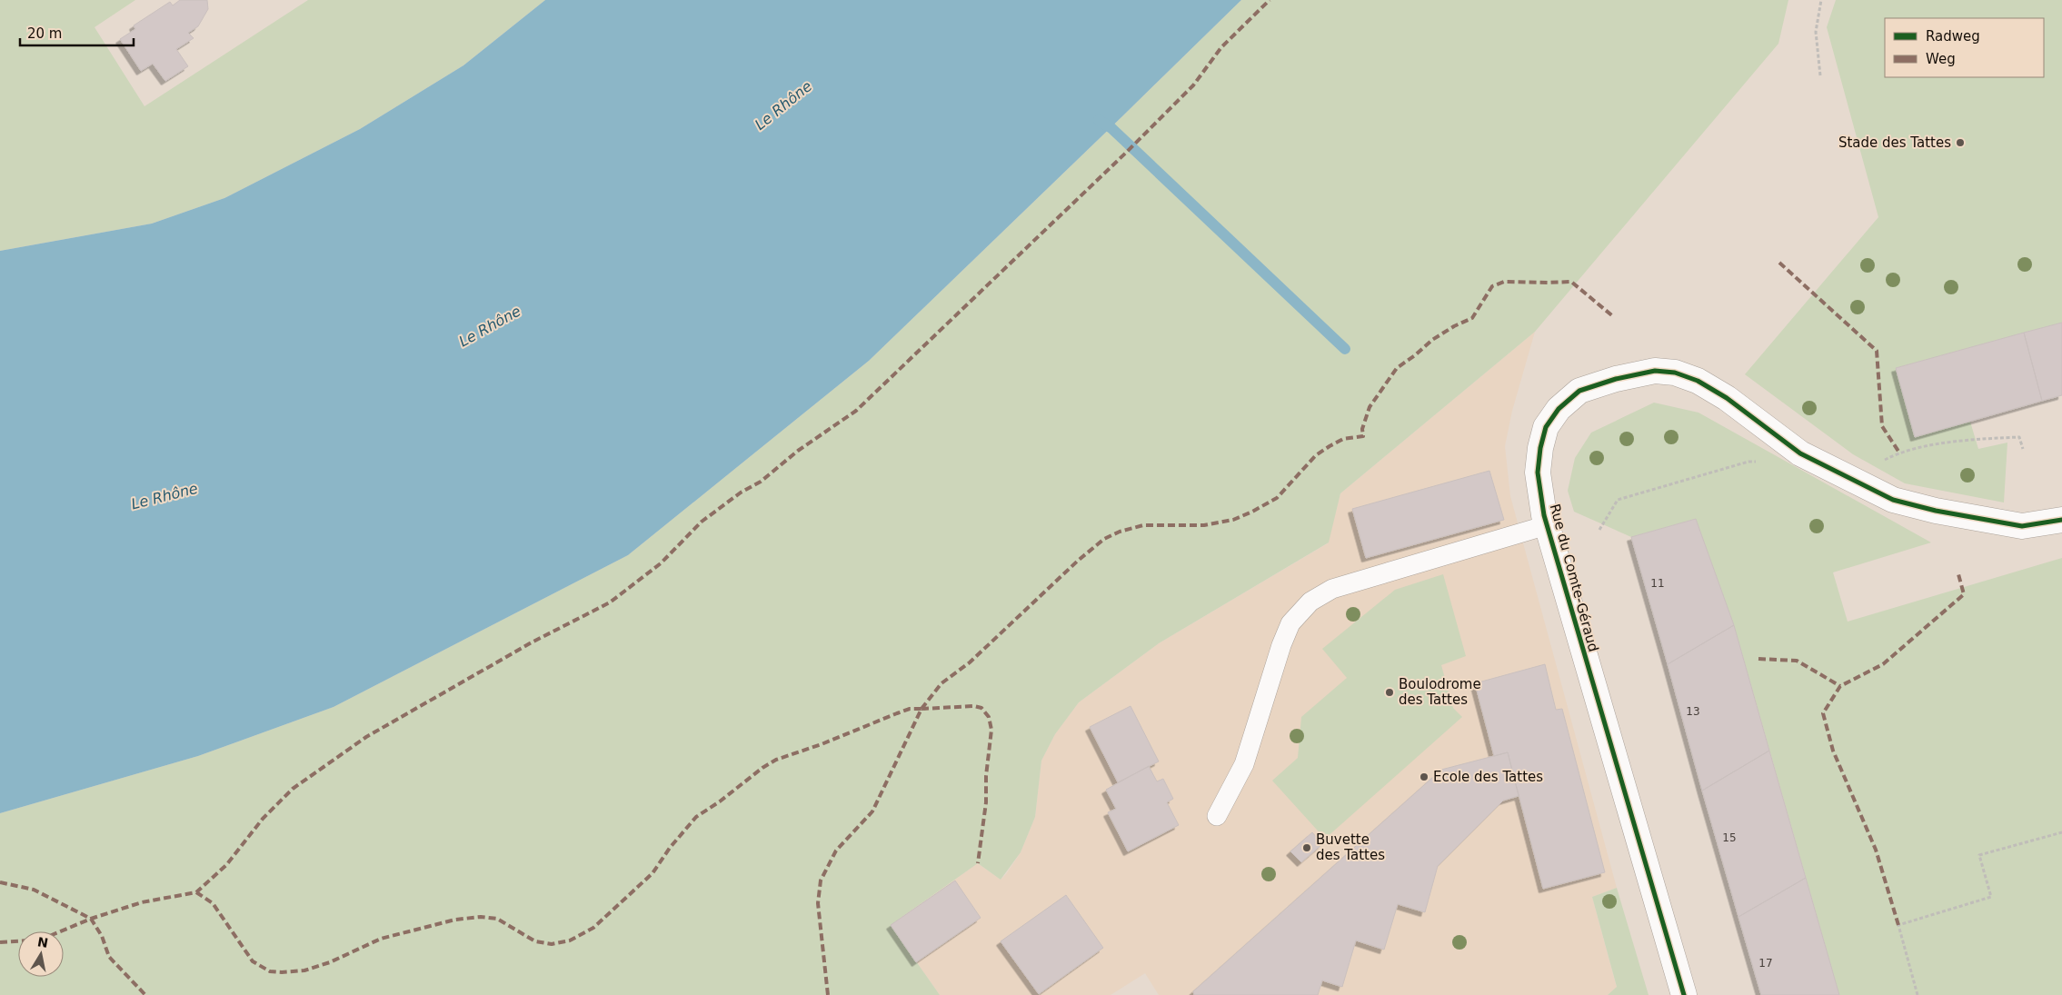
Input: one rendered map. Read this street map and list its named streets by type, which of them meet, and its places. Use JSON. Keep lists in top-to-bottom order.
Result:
{
  "streets": {
    "street": ["Rue du Comte-Géraud"]
  },
  "water": ["Le Rhône"],
  "places": [
    "Stade des Tattes",
    "Boulodrome des Tattes",
    "Ecole des Tattes",
    "Buvette des Tattes"
  ],
  "house_numbers": [
    "11",
    "13",
    "15",
    "17"
  ],
  "legend": ["Radweg", "Weg"],
  "scale_bar": "20 m",
  "north": "top"
}
